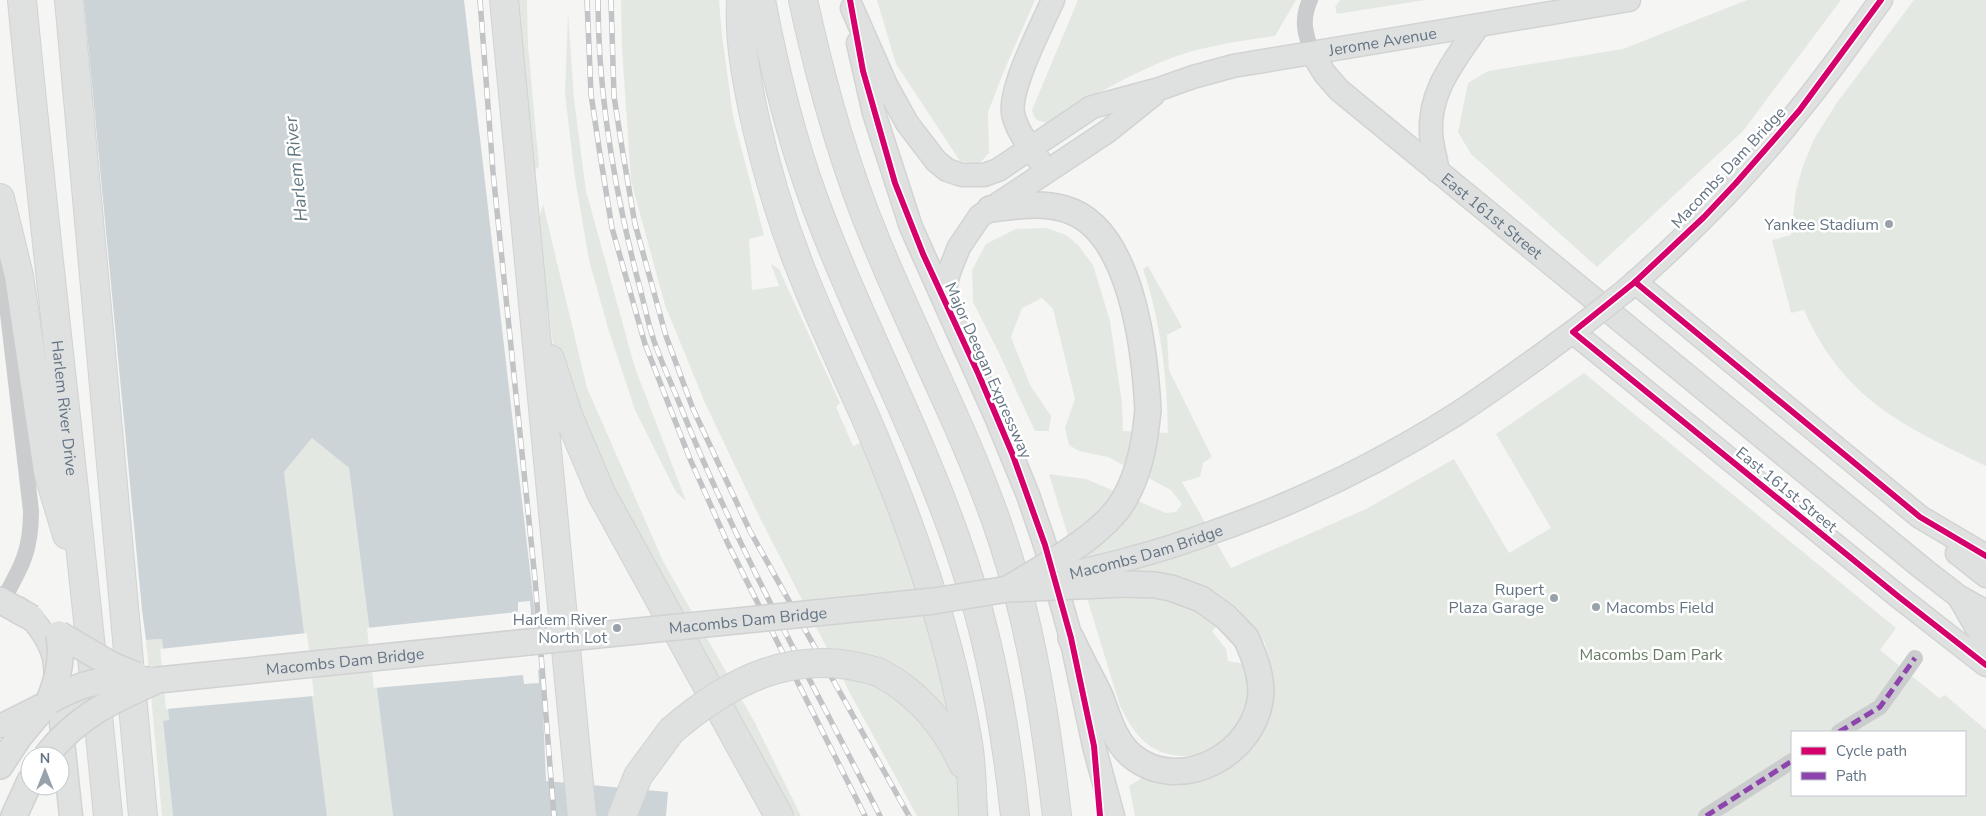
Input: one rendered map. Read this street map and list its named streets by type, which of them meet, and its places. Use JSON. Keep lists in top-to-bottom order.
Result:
{
  "streets": {
    "highway": ["Harlem River Drive"],
    "main road": [
      "Jerome Avenue",
      "Macombs Dam Bridge",
      "East 161st Street",
      "Major Deegan Expressway"
    ]
  },
  "crossings": [
    ["Jerome Avenue", "East 161st Street"],
    ["Jerome Avenue", "Major Deegan Expressway"],
    ["Macombs Dam Bridge", "East 161st Street"]
  ],
  "water": ["Harlem River"],
  "parks": ["Macombs Dam Park"],
  "places": [
    "Yankee Stadium",
    "Rupert Plaza Garage",
    "Macombs Field",
    "Harlem River North Lot"
  ],
  "legend": ["Cycle path", "Path"],
  "north": "top"
}
